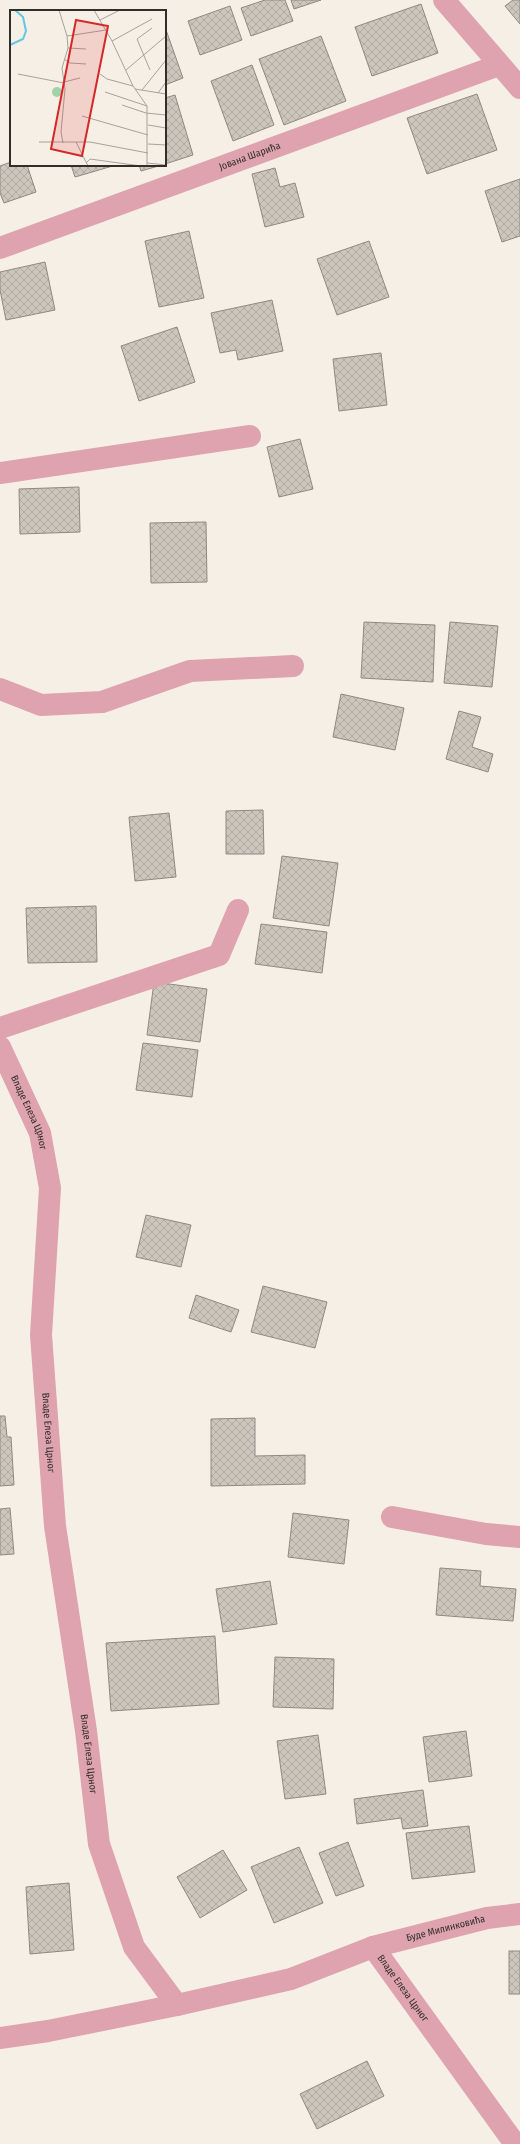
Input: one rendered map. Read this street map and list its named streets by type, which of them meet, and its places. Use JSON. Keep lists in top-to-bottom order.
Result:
{
  "streets": {
    "street": ["Јована Шарића", "Владе Елеза Црног", "Буде Милинковића"]
  },
  "crossings": [
    ["Владе Елеза Црног", "Буде Милинковића"]
  ]
}
